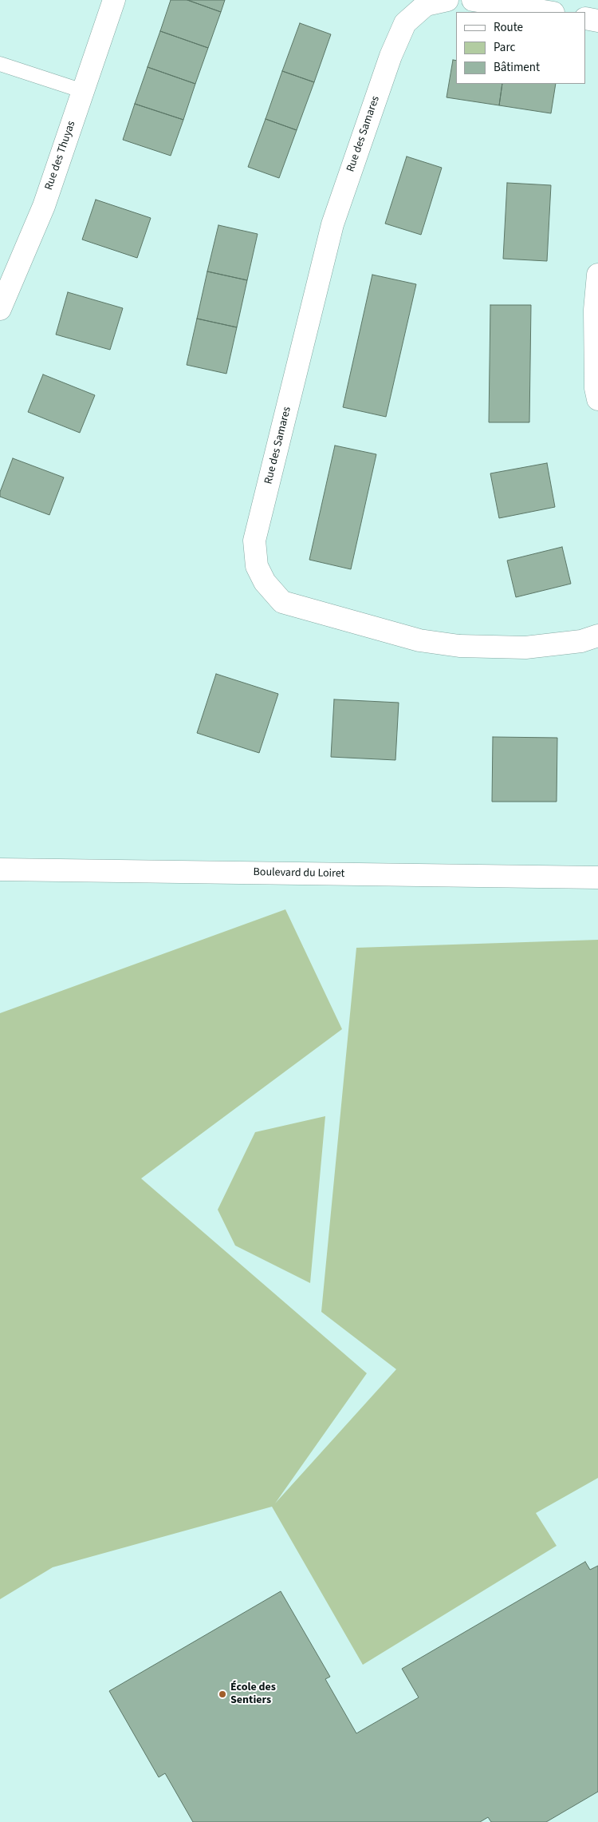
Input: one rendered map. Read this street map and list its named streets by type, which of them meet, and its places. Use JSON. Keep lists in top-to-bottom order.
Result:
{
  "streets": {
    "street": ["Rue des Samares", "Rue des Thuyas", "Boulevard du Loiret"]
  },
  "places": ["École des Sentiers"],
  "legend": ["Route", "Parc", "Bâtiment"]
}
